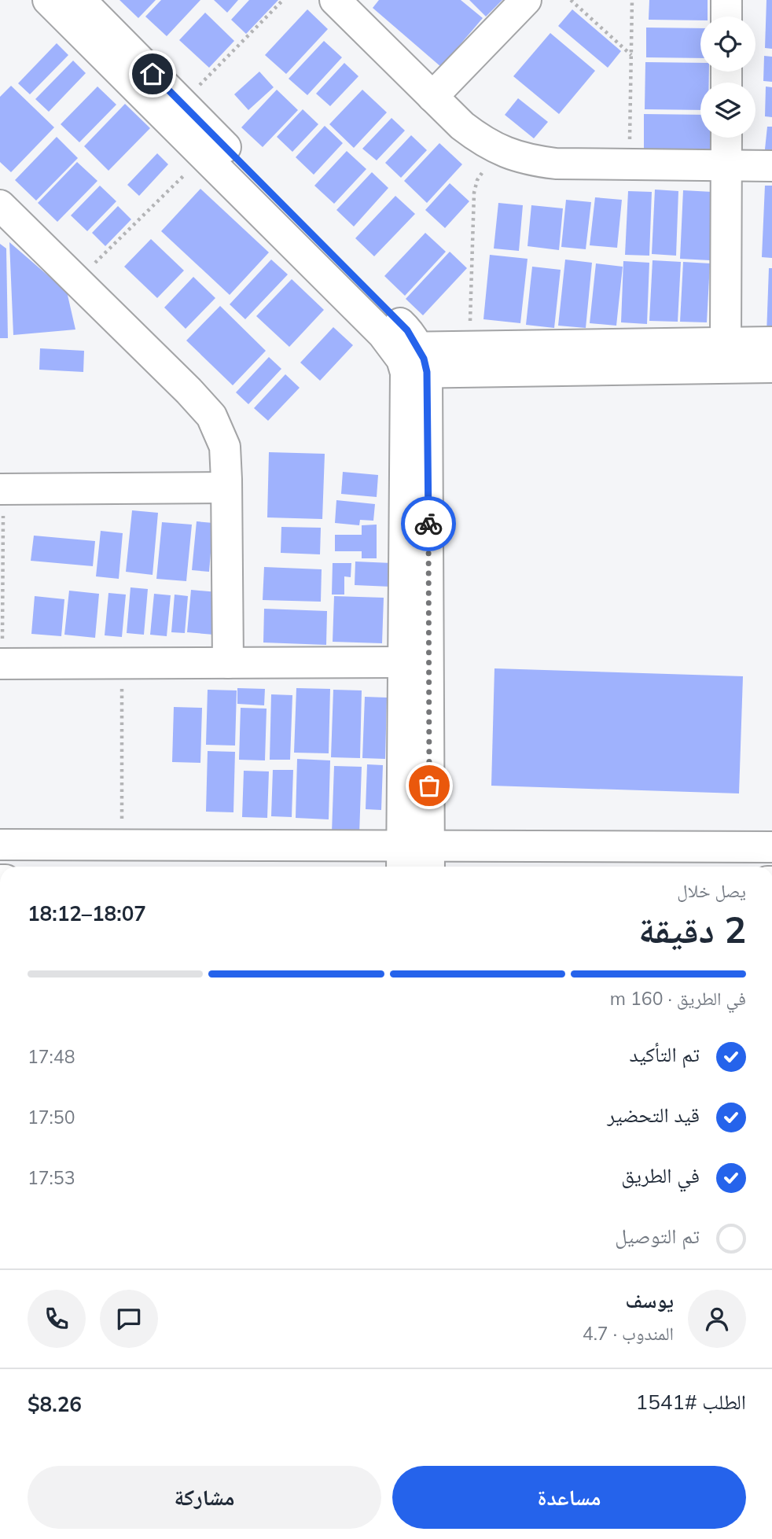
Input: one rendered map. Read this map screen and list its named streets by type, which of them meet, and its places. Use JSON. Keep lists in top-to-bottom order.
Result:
{
  "page": {
    "heading": ["2 دقيقة", "يصل خلال", "18:07–18:12"],
    "panel": [
      "يوسف",
      "المندوب · 4.7",
      "الطلب #1541",
      "$8.26"
    ],
    "bar": "في الطريق · 160 m",
    "list": [
      ["تم التأكيد", "17:48"],
      ["قيد التحضير", "17:50"],
      ["في الطريق", "17:53"],
      "تم التوصيل"
    ],
    "buttons": ["مساعدة", "مشاركة"]
  }
}
